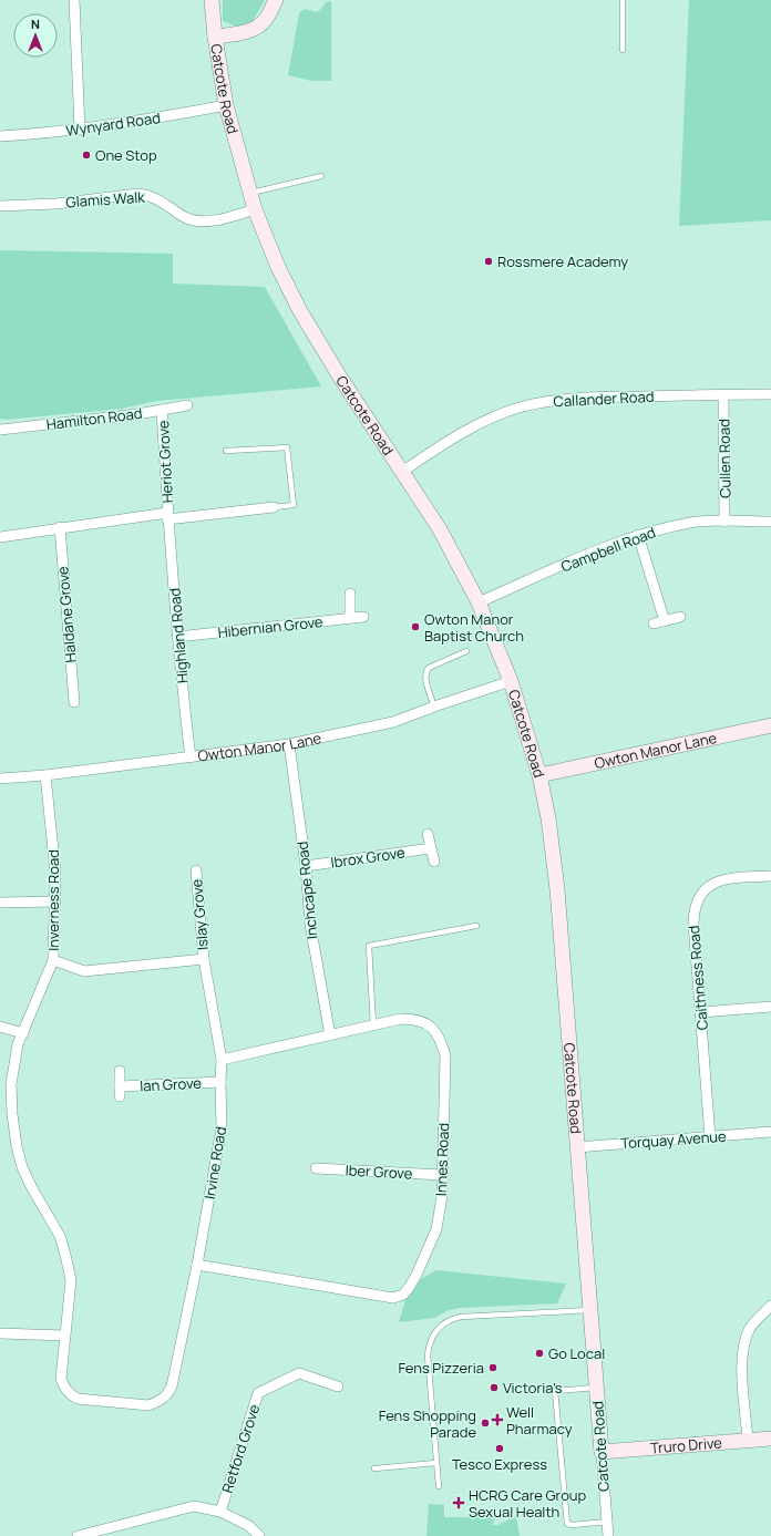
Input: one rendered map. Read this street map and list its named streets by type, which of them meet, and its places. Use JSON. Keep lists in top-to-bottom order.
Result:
{
  "streets": {
    "street": [
      "Catcote Road",
      "Wynyard Road",
      "Glamis Walk",
      "Callander Road",
      "Hamilton Road",
      "Cullen Road",
      "Heriot Grove",
      "Campbell Road",
      "Haldane Grove",
      "Hibernian Grove",
      "Highland Road",
      "Owton Manor Lane",
      "Ibrox Grove",
      "Inchcape Road",
      "Inverness Road",
      "Islay Grove",
      "Caithness Road",
      "Ian Grove",
      "Torquay Avenue",
      "Innes Road",
      "Irvine Road",
      "Iber Grove",
      "Truro Drive",
      "Retford Grove"
    ]
  },
  "crossings": [
    ["Catcote Road", "Wynyard Road"],
    ["Catcote Road", "Glamis Walk"],
    ["Catcote Road", "Callander Road"],
    ["Catcote Road", "Campbell Road"],
    ["Catcote Road", "Owton Manor Lane"],
    ["Catcote Road", "Torquay Avenue"],
    ["Catcote Road", "Truro Drive"],
    ["Callander Road", "Cullen Road"],
    ["Hamilton Road", "Heriot Grove"],
    ["Cullen Road", "Campbell Road"],
    ["Heriot Grove", "Highland Road"],
    ["Hibernian Grove", "Highland Road"],
    ["Highland Road", "Owton Manor Lane"],
    ["Owton Manor Lane", "Inchcape Road"],
    ["Owton Manor Lane", "Inverness Road"],
    ["Ibrox Grove", "Inchcape Road"],
    ["Inchcape Road", "Innes Road"],
    ["Inverness Road", "Irvine Road"],
    ["Islay Grove", "Irvine Road"],
    ["Caithness Road", "Torquay Avenue"],
    ["Ian Grove", "Irvine Road"],
    ["Innes Road", "Irvine Road"],
    ["Innes Road", "Iber Grove"]
  ],
  "places": {
    "other": [
      "One Stop",
      "Rossmere Academy",
      "Owton Manor Baptist Church",
      "Go Local",
      "Fens Pizzeria",
      "Victoria's",
      "Fens Shopping Parade",
      "Tesco Express"
    ],
    "health": ["Well Pharmacy", "HCRG Care Group Sexual Health"]
  },
  "north": "top"
}
